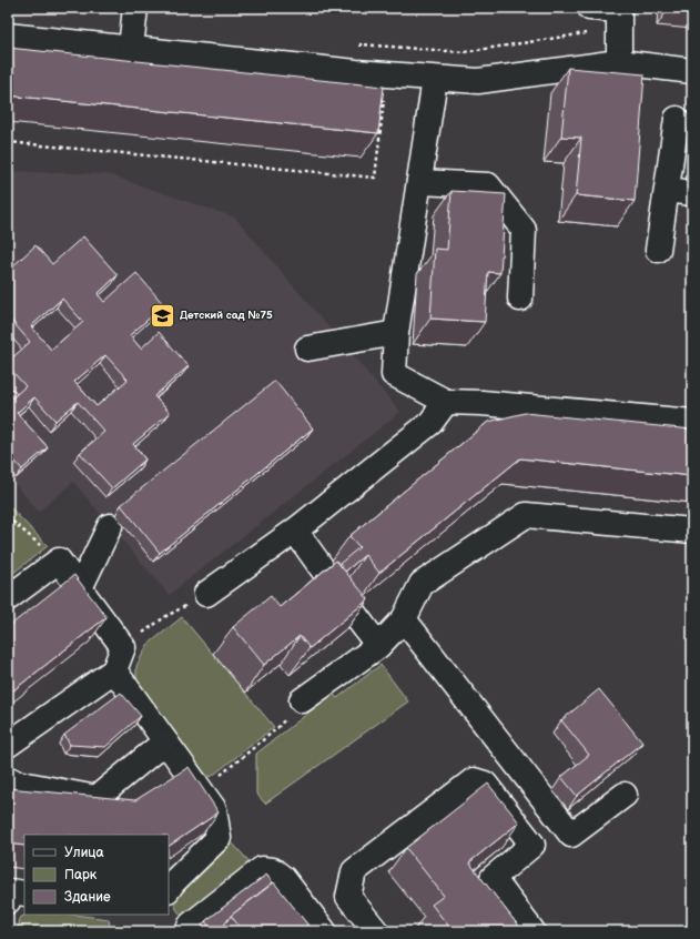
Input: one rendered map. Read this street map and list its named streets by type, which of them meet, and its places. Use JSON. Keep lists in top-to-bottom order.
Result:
{
  "places": {
    "school or university": ["Детский сад №75"]
  },
  "legend": ["Улица", "Парк", "Здание"]
}
